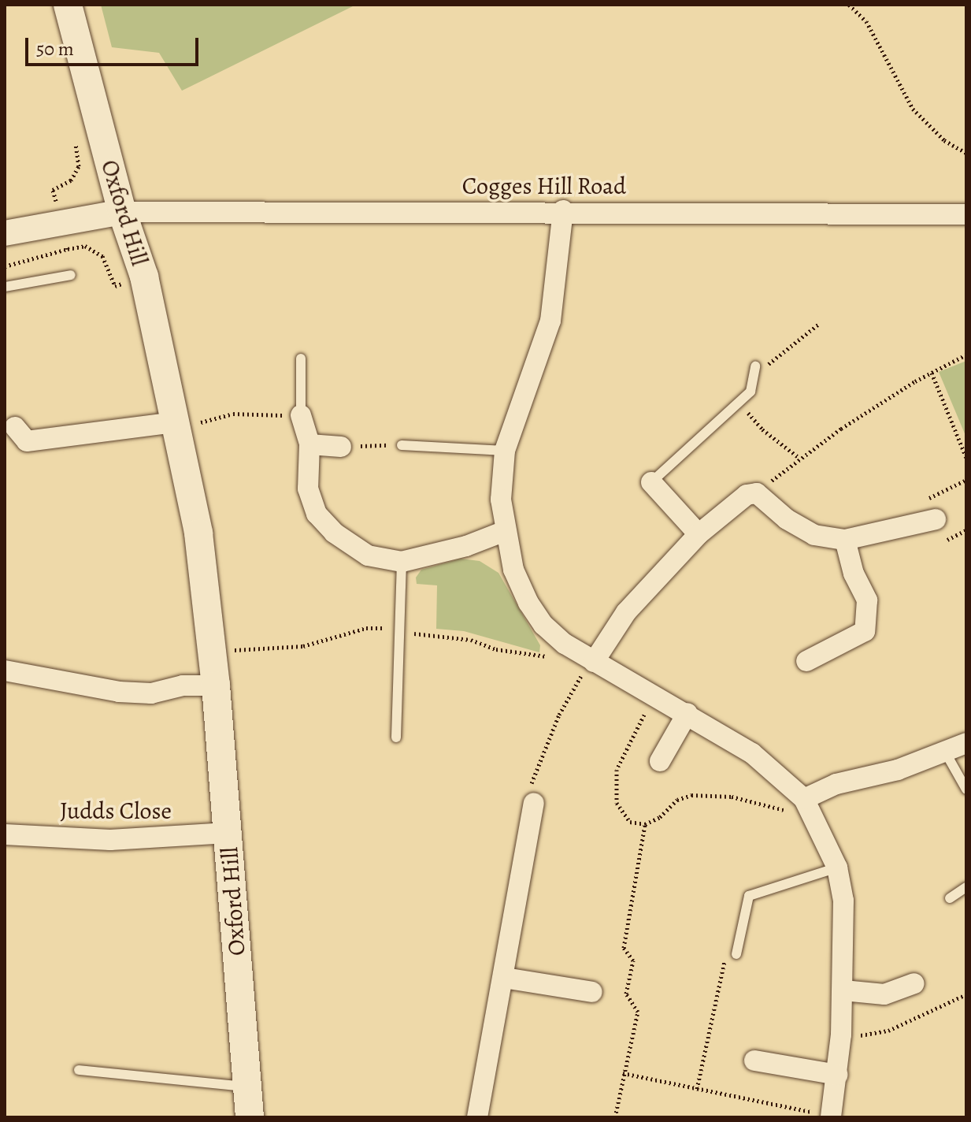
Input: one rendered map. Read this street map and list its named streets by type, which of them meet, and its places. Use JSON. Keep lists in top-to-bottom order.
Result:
{
  "streets": {
    "main road": ["Oxford Hill"],
    "street": ["Cogges Hill Road", "Judds Close"]
  },
  "crossings": [
    ["Cogges Hill Road", "Oxford Hill"],
    ["Oxford Hill", "Judds Close"]
  ],
  "scale_bar": "50 m"
}
